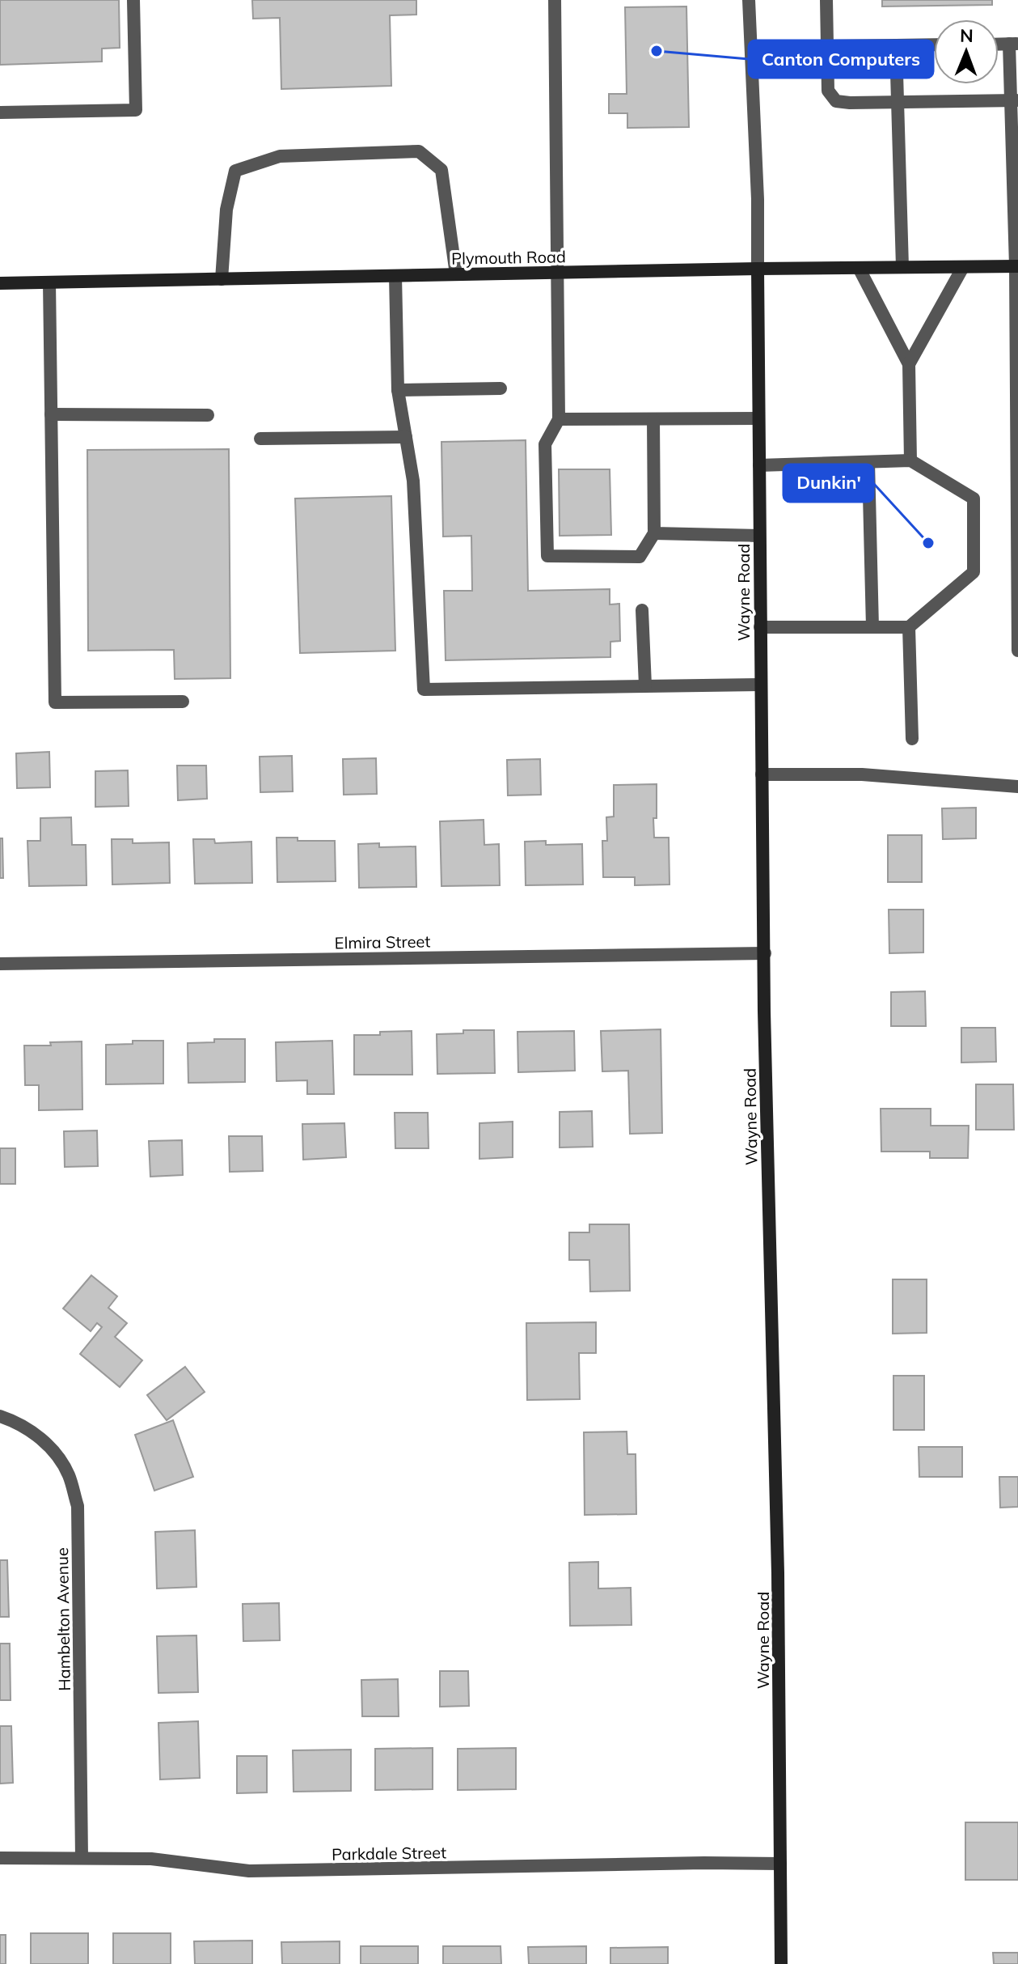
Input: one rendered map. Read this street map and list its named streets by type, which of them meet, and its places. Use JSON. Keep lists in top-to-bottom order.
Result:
{
  "streets": {
    "main road": ["Plymouth Road", "Wayne Road"],
    "street": ["Elmira Street", "Hambelton Avenue", "Parkdale Street"]
  },
  "crossings": [
    ["Plymouth Road", "Wayne Road"],
    ["Wayne Road", "Elmira Street"],
    ["Wayne Road", "Parkdale Street"],
    ["Hambelton Avenue", "Parkdale Street"]
  ],
  "places": ["Canton Computers", "Dunkin'"],
  "north": "top"
}
